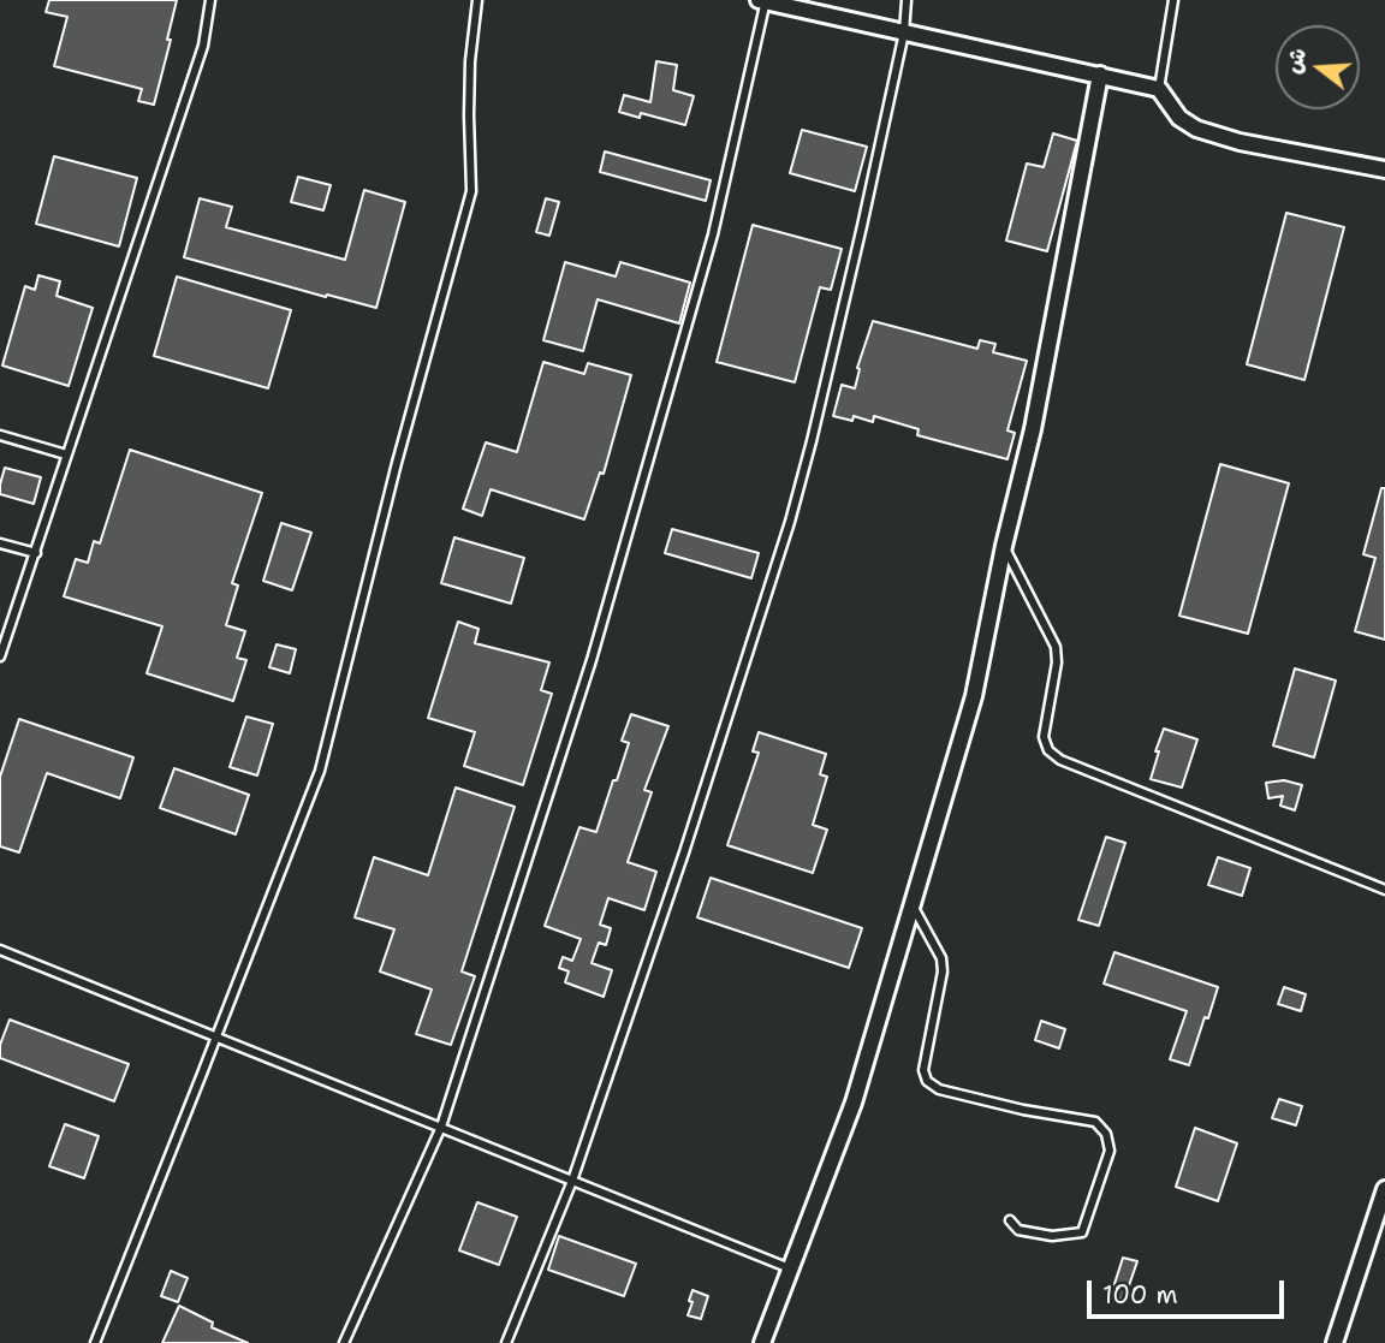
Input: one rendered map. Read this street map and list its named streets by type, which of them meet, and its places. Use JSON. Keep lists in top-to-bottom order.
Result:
{
  "scale_bar": "100 m",
  "north": "left"
}
